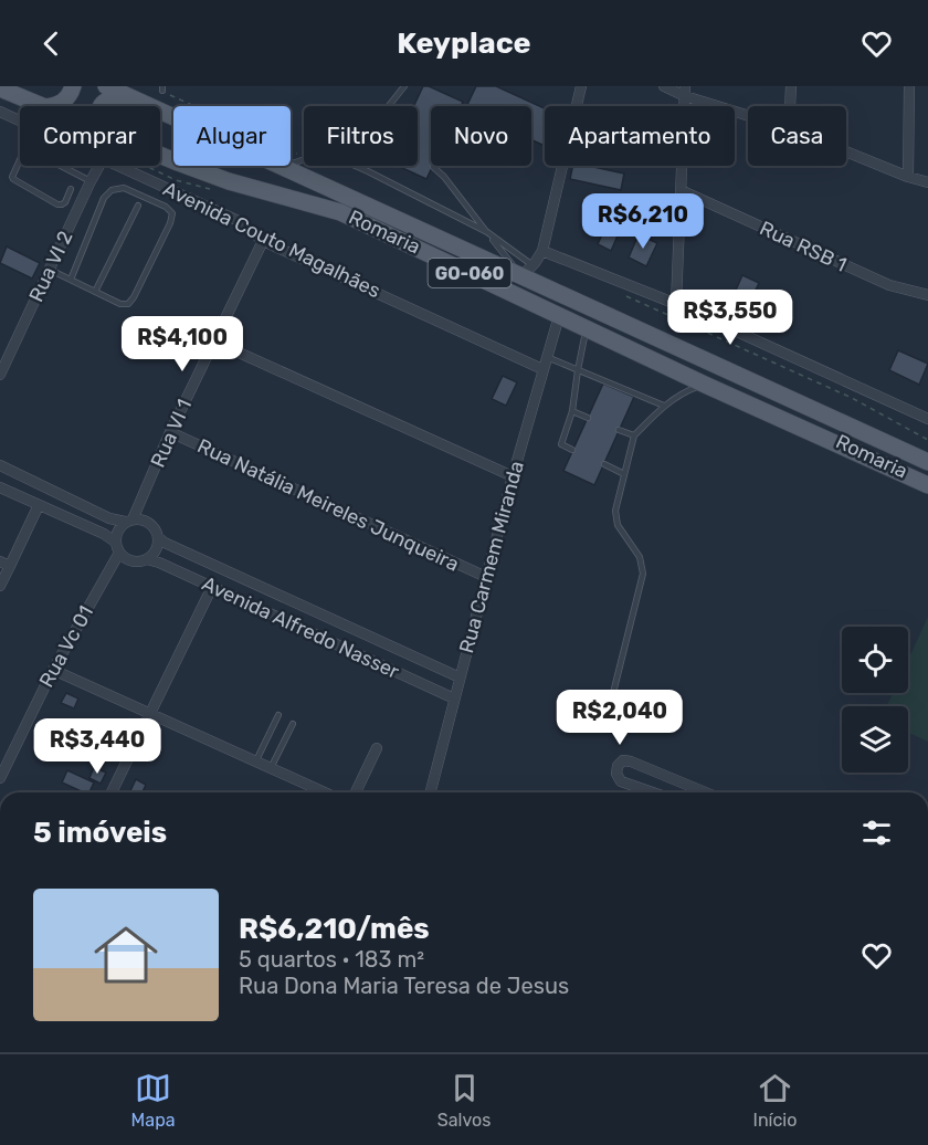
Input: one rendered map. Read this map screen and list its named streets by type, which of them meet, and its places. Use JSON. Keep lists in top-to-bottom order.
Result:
{
  "streets": {
    "main road": ["GO-060"],
    "street": [
      "Avenida Couto Magalhães",
      "Rua RSB 1",
      "Rua VI 2",
      "Rua VI 1",
      "Rua Natália Meireles Junqueira",
      "Rua Carmem Miranda",
      "Avenida Alfredo Nasser",
      "Rua Vc 01"
    ]
  },
  "crossings": [
    ["Avenida Couto Magalhães", "Rua VI 1"],
    ["Avenida Couto Magalhães", "Rua Carmem Miranda"],
    ["GO-060", "Rua Carmem Miranda"],
    ["Rua VI 1", "Rua Natália Meireles Junqueira"],
    ["Rua VI 1", "Avenida Alfredo Nasser"],
    ["Rua VI 1", "Rua Vc 01"],
    ["Rua Natália Meireles Junqueira", "Rua Carmem Miranda"],
    ["Rua Carmem Miranda", "Avenida Alfredo Nasser"],
    ["Avenida Alfredo Nasser", "Rua Vc 01"]
  ],
  "page": {
    "header": "Keyplace",
    "chip": [
      "Comprar",
      "Alugar",
      "Filtros",
      "Novo",
      "Apartamento",
      "Casa"
    ],
    "price": [
      "R$6,210",
      "R$3,550",
      "R$4,100",
      "R$2,040",
      "R$3,440"
    ],
    "heading": "5 imóveis",
    "list": [
      {
        "name": "R$6,210/mês",
        "note": "5 quartos · 183 m² · Rua Dona Maria Teresa de Jesus"
      }
    ],
    "tabs": ["Mapa", "Salvos", "Início"]
  }
}
